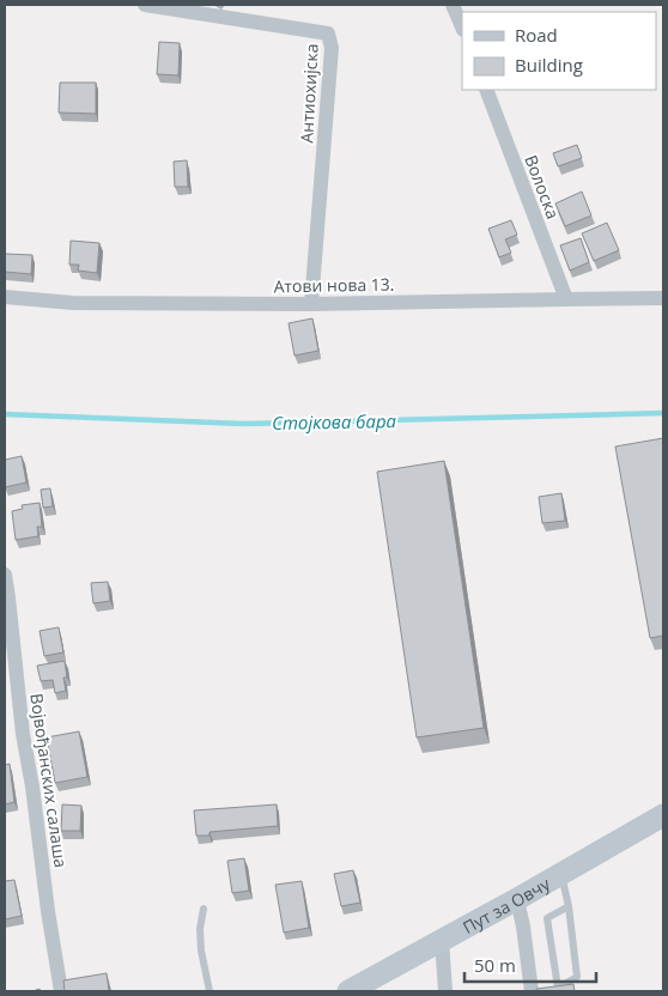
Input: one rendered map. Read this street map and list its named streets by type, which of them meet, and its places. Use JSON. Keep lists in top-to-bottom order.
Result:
{
  "streets": {
    "street": [
      "Антиохијска",
      "Волоска",
      "Атови нова 13.",
      "Војвођанских салаша",
      "Пут за Овчу"
    ]
  },
  "crossings": [
    ["Антиохијска", "Атови нова 13."],
    ["Волоска", "Атови нова 13."]
  ],
  "water": ["Стојкова бара"],
  "legend": ["Road", "Building"],
  "scale_bar": "50 m"
}
